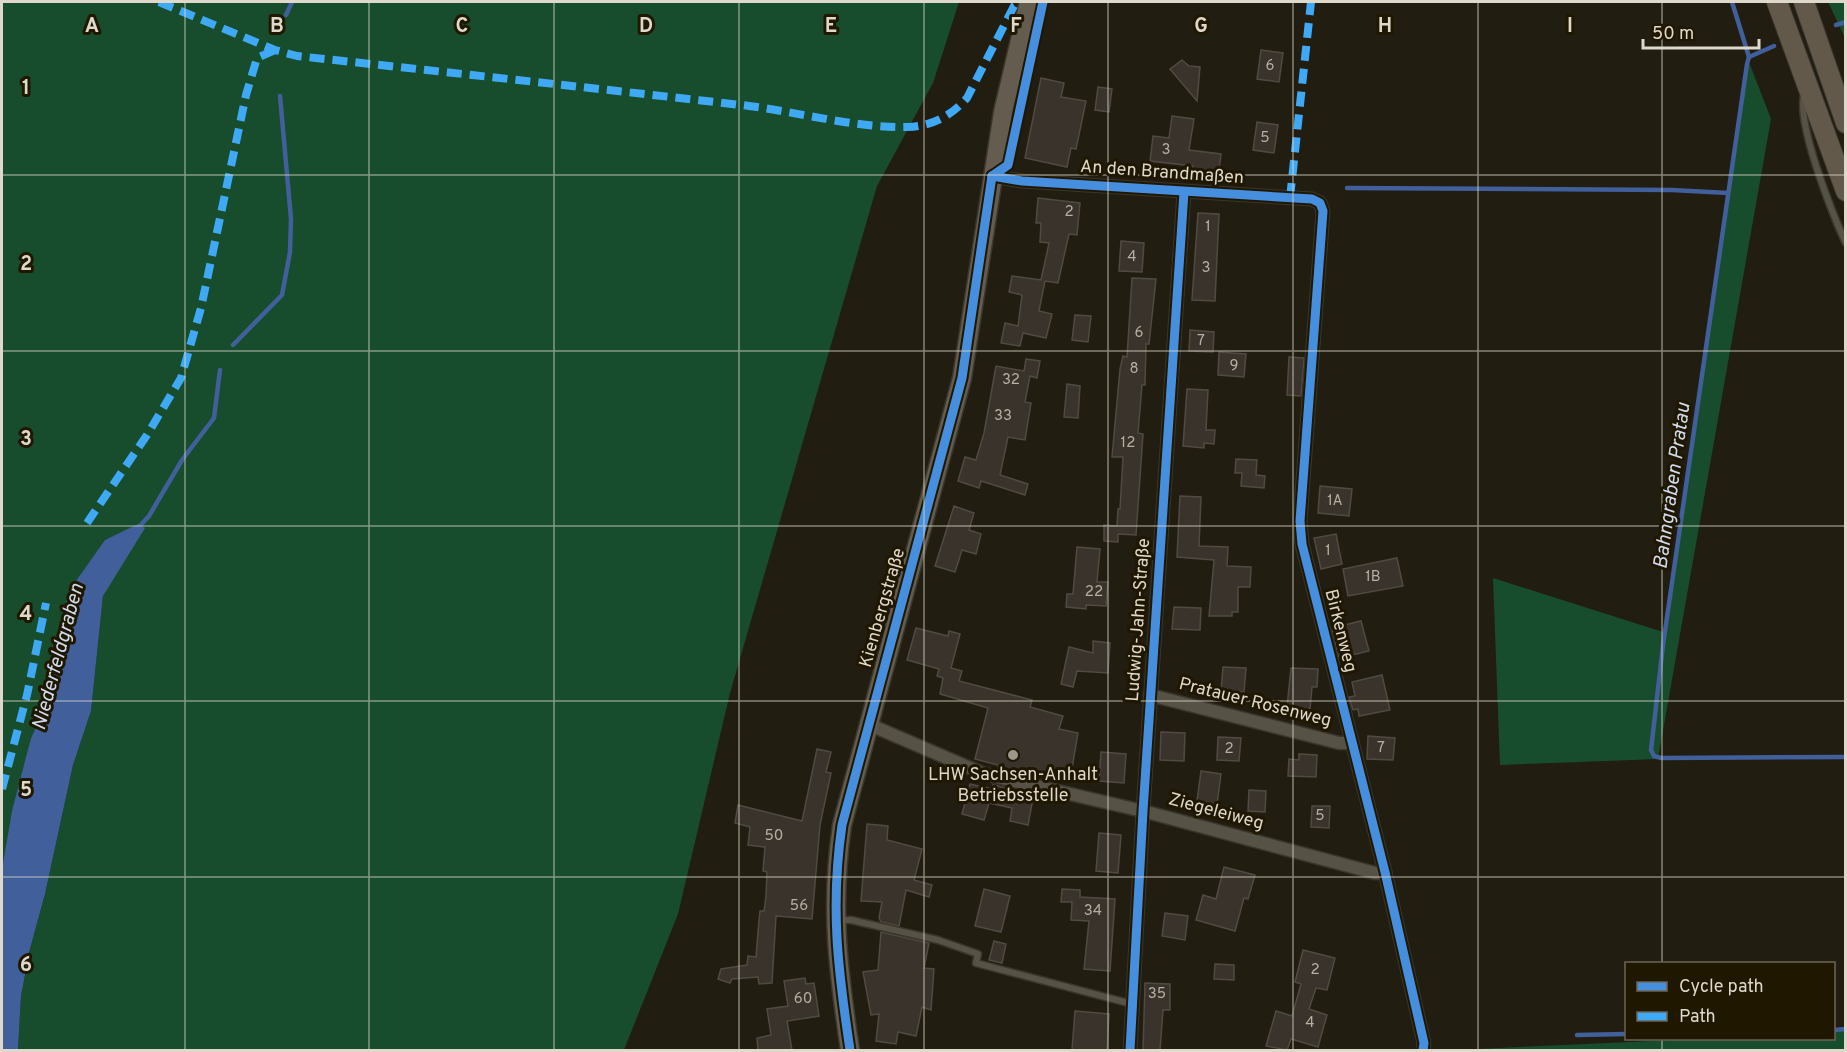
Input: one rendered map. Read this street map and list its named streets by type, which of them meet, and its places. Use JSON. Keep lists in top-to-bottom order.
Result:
{
  "streets": {
    "main road": ["Kienbergstraße"],
    "street": [
      "An den Brandmaßen",
      "Ludwig-Jahn-Straße",
      "Birkenweg",
      "Pratauer Rosenweg",
      "Ziegeleiweg"
    ]
  },
  "crossings": [
    ["An den Brandmaßen", "Kienbergstraße"],
    ["An den Brandmaßen", "Ludwig-Jahn-Straße"],
    ["An den Brandmaßen", "Birkenweg"],
    ["Kienbergstraße", "Ziegeleiweg"],
    ["Ludwig-Jahn-Straße", "Pratauer Rosenweg"],
    ["Ludwig-Jahn-Straße", "Ziegeleiweg"],
    ["Birkenweg", "Pratauer Rosenweg"],
    ["Birkenweg", "Ziegeleiweg"]
  ],
  "water": ["Bahngraben Pratau", "Niederfeldgraben"],
  "places": ["LHW Sachsen-Anhalt Betriebsstelle"],
  "house_numbers": [
    "6",
    "5",
    "3",
    "2",
    "1",
    "4",
    "3",
    "6",
    "7",
    "9",
    "8",
    "32",
    "33",
    "12",
    "1A",
    "1",
    "1B",
    "22",
    "7",
    "2",
    "5",
    "50",
    "56",
    "34",
    "2",
    "35",
    "60",
    "4"
  ],
  "legend": ["Cycle path", "Path"],
  "scale_bar": "50 m",
  "grid": {
    "columns": [
      "A",
      "B",
      "C",
      "D",
      "E",
      "F",
      "G",
      "H",
      "I"
    ],
    "rows": [
      "1",
      "2",
      "3",
      "4",
      "5",
      "6"
    ]
  }
}
